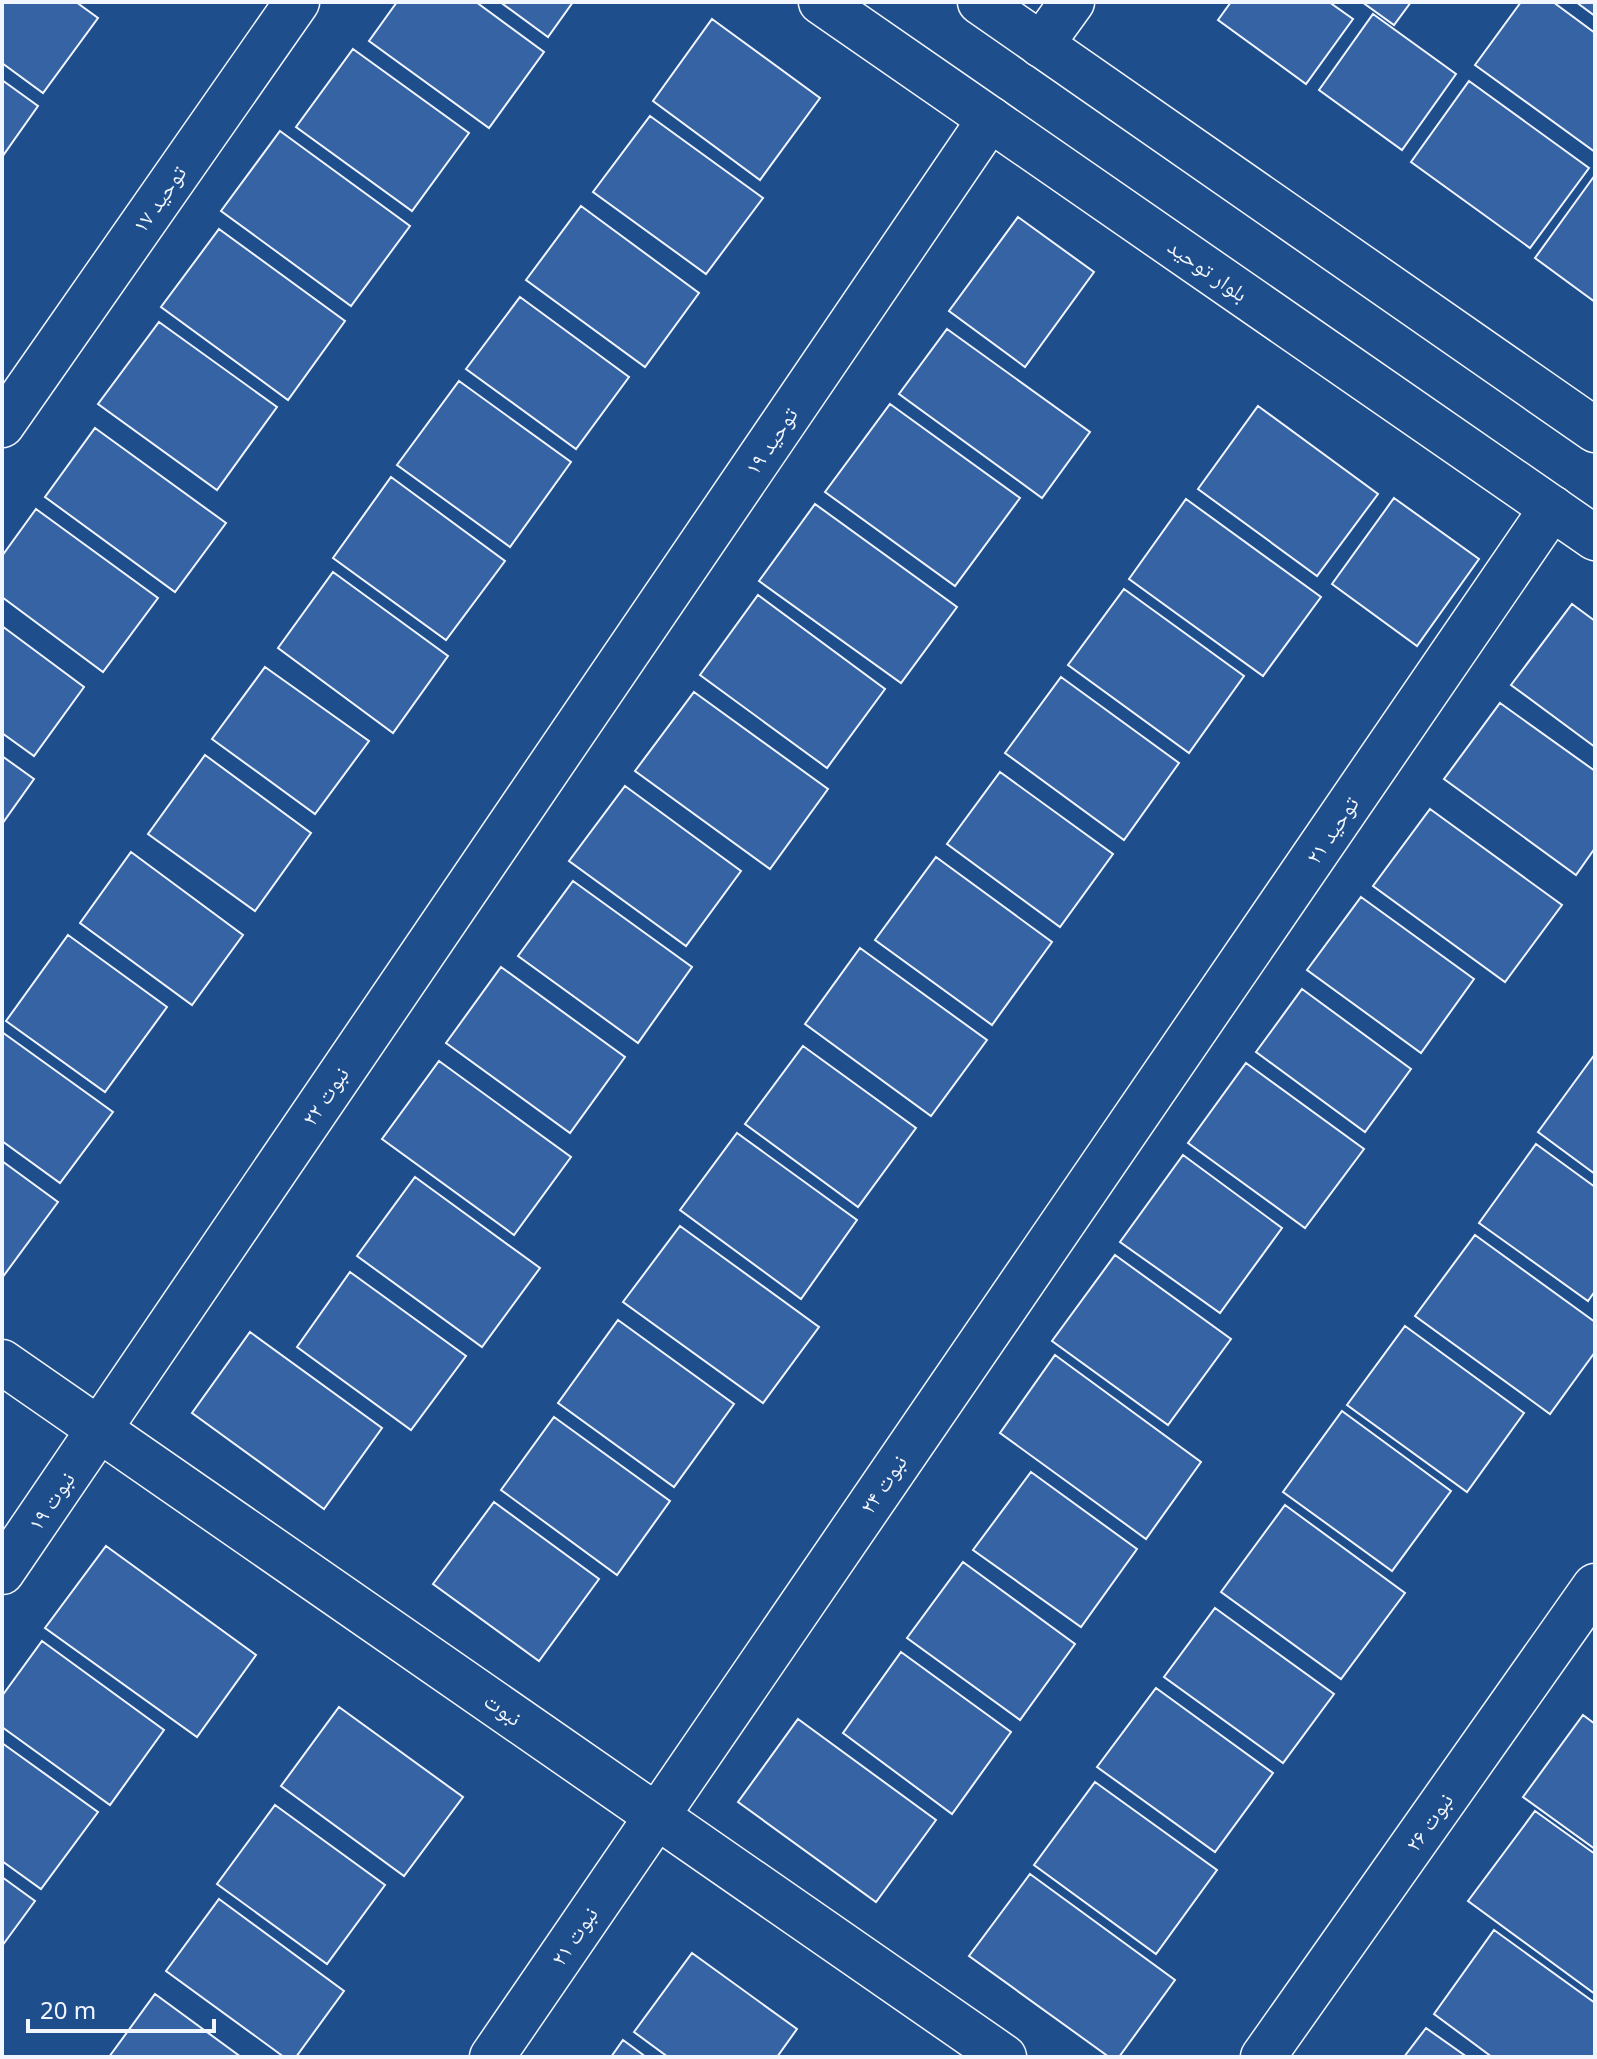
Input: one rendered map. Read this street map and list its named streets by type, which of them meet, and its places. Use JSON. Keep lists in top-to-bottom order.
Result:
{
  "streets": {
    "street": [
      "توحید ۱۷",
      "بلوار توحید",
      "توحید ۱۹",
      "توحید ۲۱",
      "نبوت ۲۲",
      "نبوت ۲۴",
      "نبوت ۱۹",
      "نبوت",
      "نبوت ۲۶",
      "نبوت ۲۱"
    ]
  },
  "crossings": [
    ["بلوار توحید", "توحید ۱۹"],
    ["بلوار توحید", "توحید ۲۱"],
    ["توحید ۱۹", "نبوت ۲۲"],
    ["توحید ۲۱", "نبوت ۲۴"],
    ["نبوت ۲۲", "نبوت ۱۹"],
    ["نبوت ۲۲", "نبوت"],
    ["نبوت ۲۴", "نبوت"],
    ["نبوت ۲۴", "نبوت ۲۱"],
    ["نبوت ۱۹", "نبوت"],
    ["نبوت", "نبوت ۲۱"]
  ],
  "scale_bar": "20 m"
}
